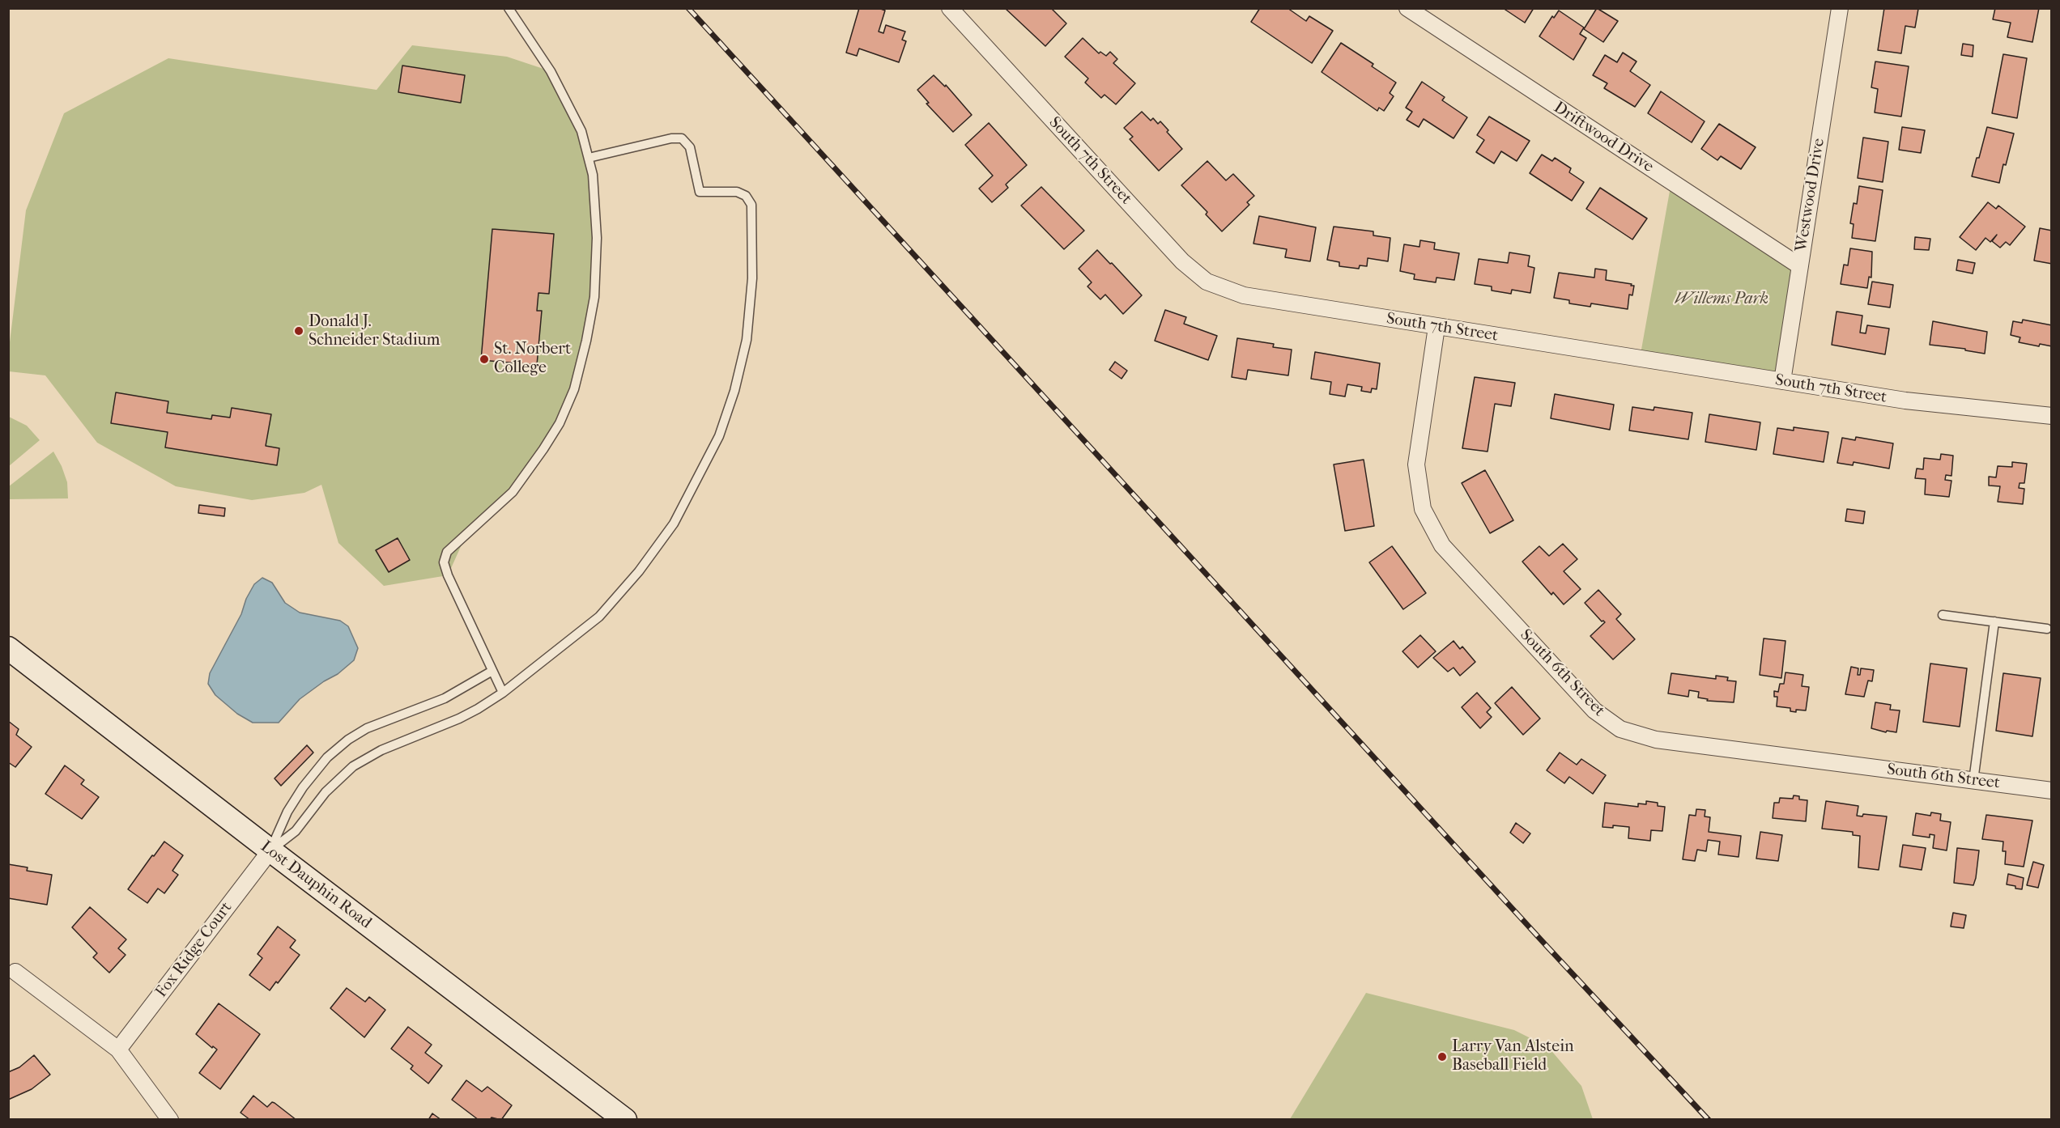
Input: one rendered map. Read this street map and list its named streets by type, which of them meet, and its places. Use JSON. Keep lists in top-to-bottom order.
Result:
{
  "streets": {
    "main road": ["Lost Dauphin Road"],
    "street": [
      "Driftwood Drive",
      "South 7th Street",
      "Westwood Drive",
      "South 6th Street",
      "Fox Ridge Court"
    ]
  },
  "crossings": [
    ["Driftwood Drive", "Westwood Drive"],
    ["South 7th Street", "Westwood Drive"],
    ["South 7th Street", "South 6th Street"],
    ["Lost Dauphin Road", "Fox Ridge Court"]
  ],
  "parks": ["Willems Park"],
  "places": ["Donald J. Schneider Stadium", "St. Norbert College", "Larry Van Alstein Baseball Field"]
}
